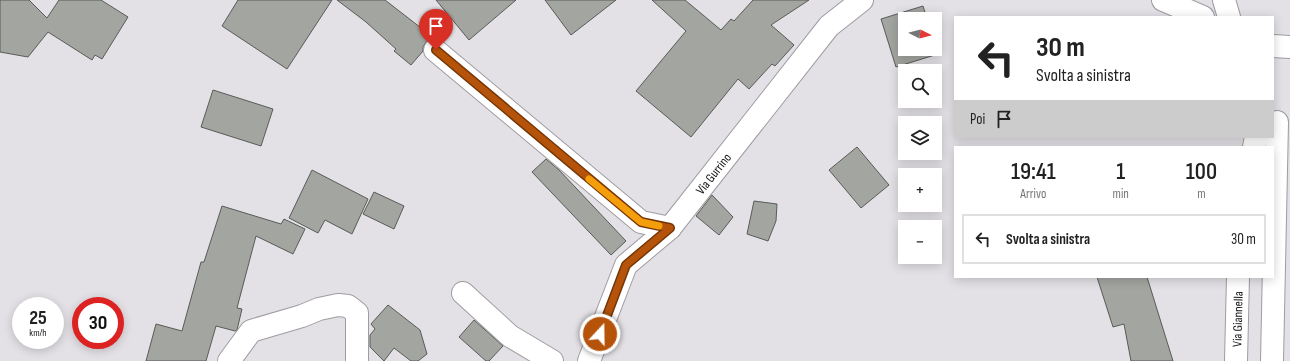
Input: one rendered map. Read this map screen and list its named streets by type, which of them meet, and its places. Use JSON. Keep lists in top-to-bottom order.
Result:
{
  "streets": {
    "street": ["Via Gurrino", "Via Giannella"]
  },
  "north": "right",
  "page": {
    "map_buttons": ["+", "−"],
    "turn": ["30 m", "Svolta a sinistra"],
    "then": "Poi",
    "eta": [
      "19:41",
      "Arrivo",
      "1",
      "min",
      "100",
      "m"
    ],
    "list": [
      {
        "name": "Svolta a sinistra",
        "value": "30 m"
      }
    ],
    "speed": "25 km/h",
    "limit": "30"
  }
}
